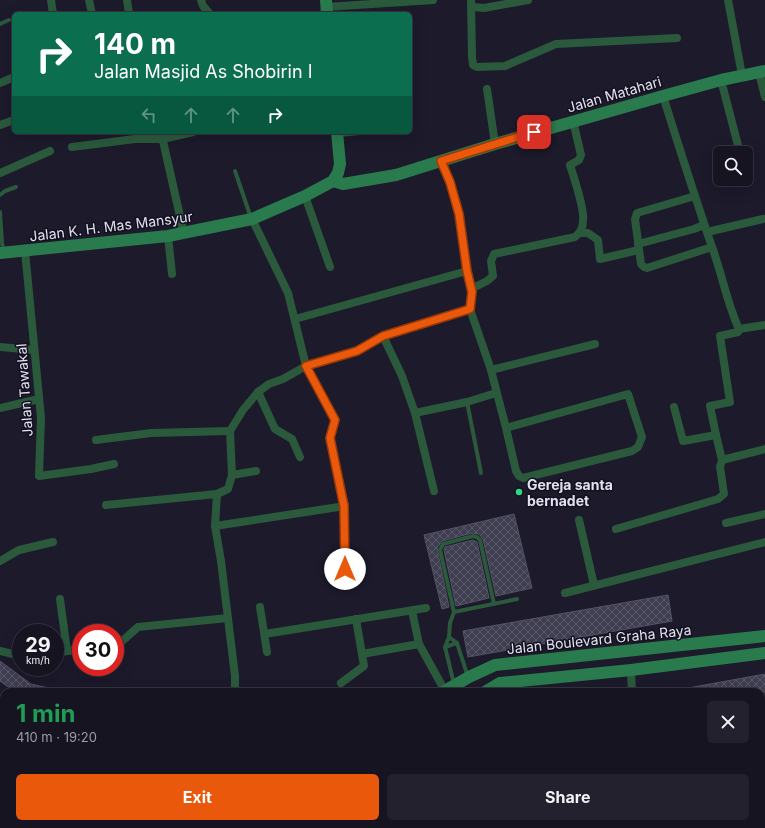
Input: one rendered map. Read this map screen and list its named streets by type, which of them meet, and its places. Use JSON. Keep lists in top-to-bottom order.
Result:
{
  "streets": {
    "main road": ["Jalan Matahari", "Jalan K. H. Mas Mansyur", "Jalan Boulevard Graha Raya"],
    "street": ["Jalan Tawakal"]
  },
  "crossings": [
    ["Jalan Matahari", "Jalan K. H. Mas Mansyur"],
    ["Jalan K. H. Mas Mansyur", "Jalan Tawakal"]
  ],
  "places": ["Gereja santa bernadet"],
  "page": {
    "turn": ["140 m", "Jalan Masjid As Shobirin I"],
    "speed": "29 km/h",
    "limit": "30",
    "heading": ["1 min", "410 m · 19:20"],
    "buttons": ["Exit", "Share"]
  }
}
